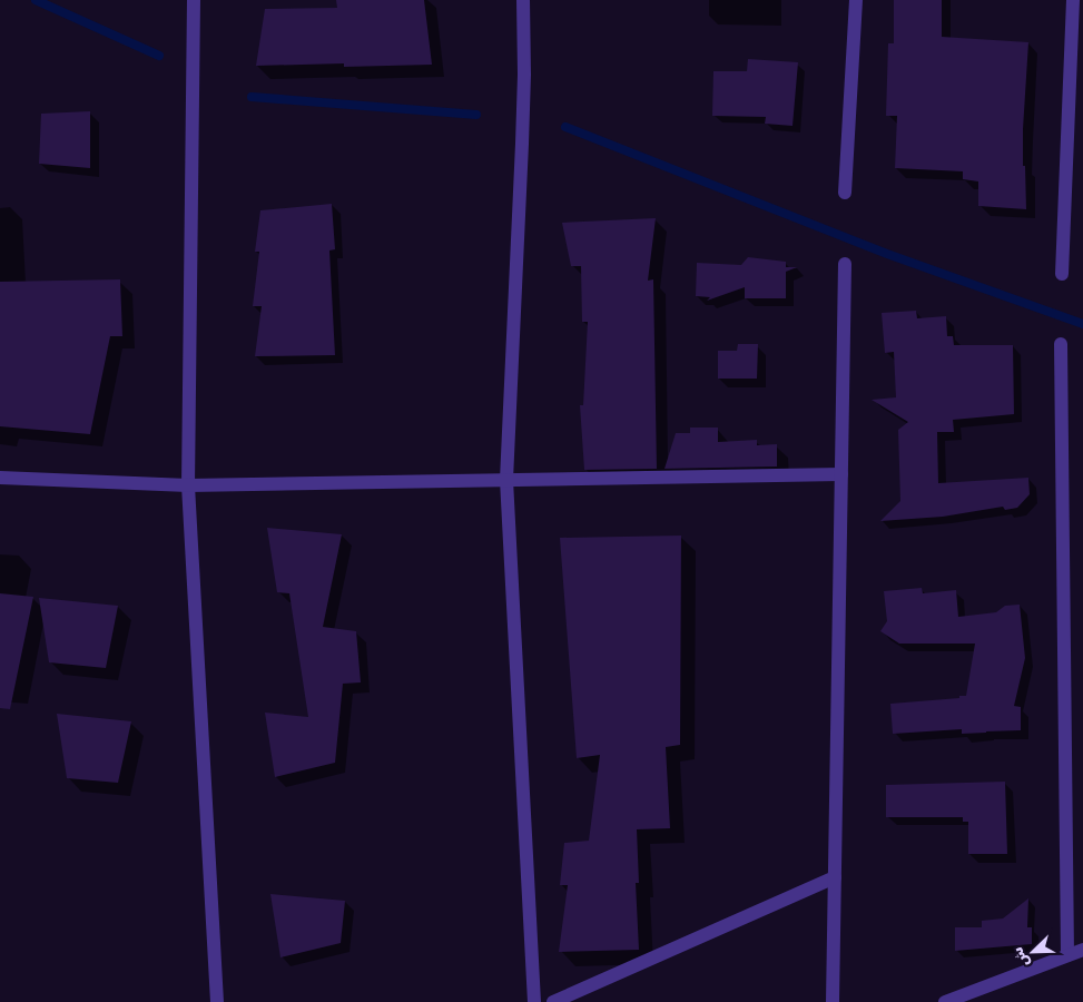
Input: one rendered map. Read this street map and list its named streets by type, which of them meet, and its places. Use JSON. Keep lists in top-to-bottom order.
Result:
{
  "north": "bottom left"
}
